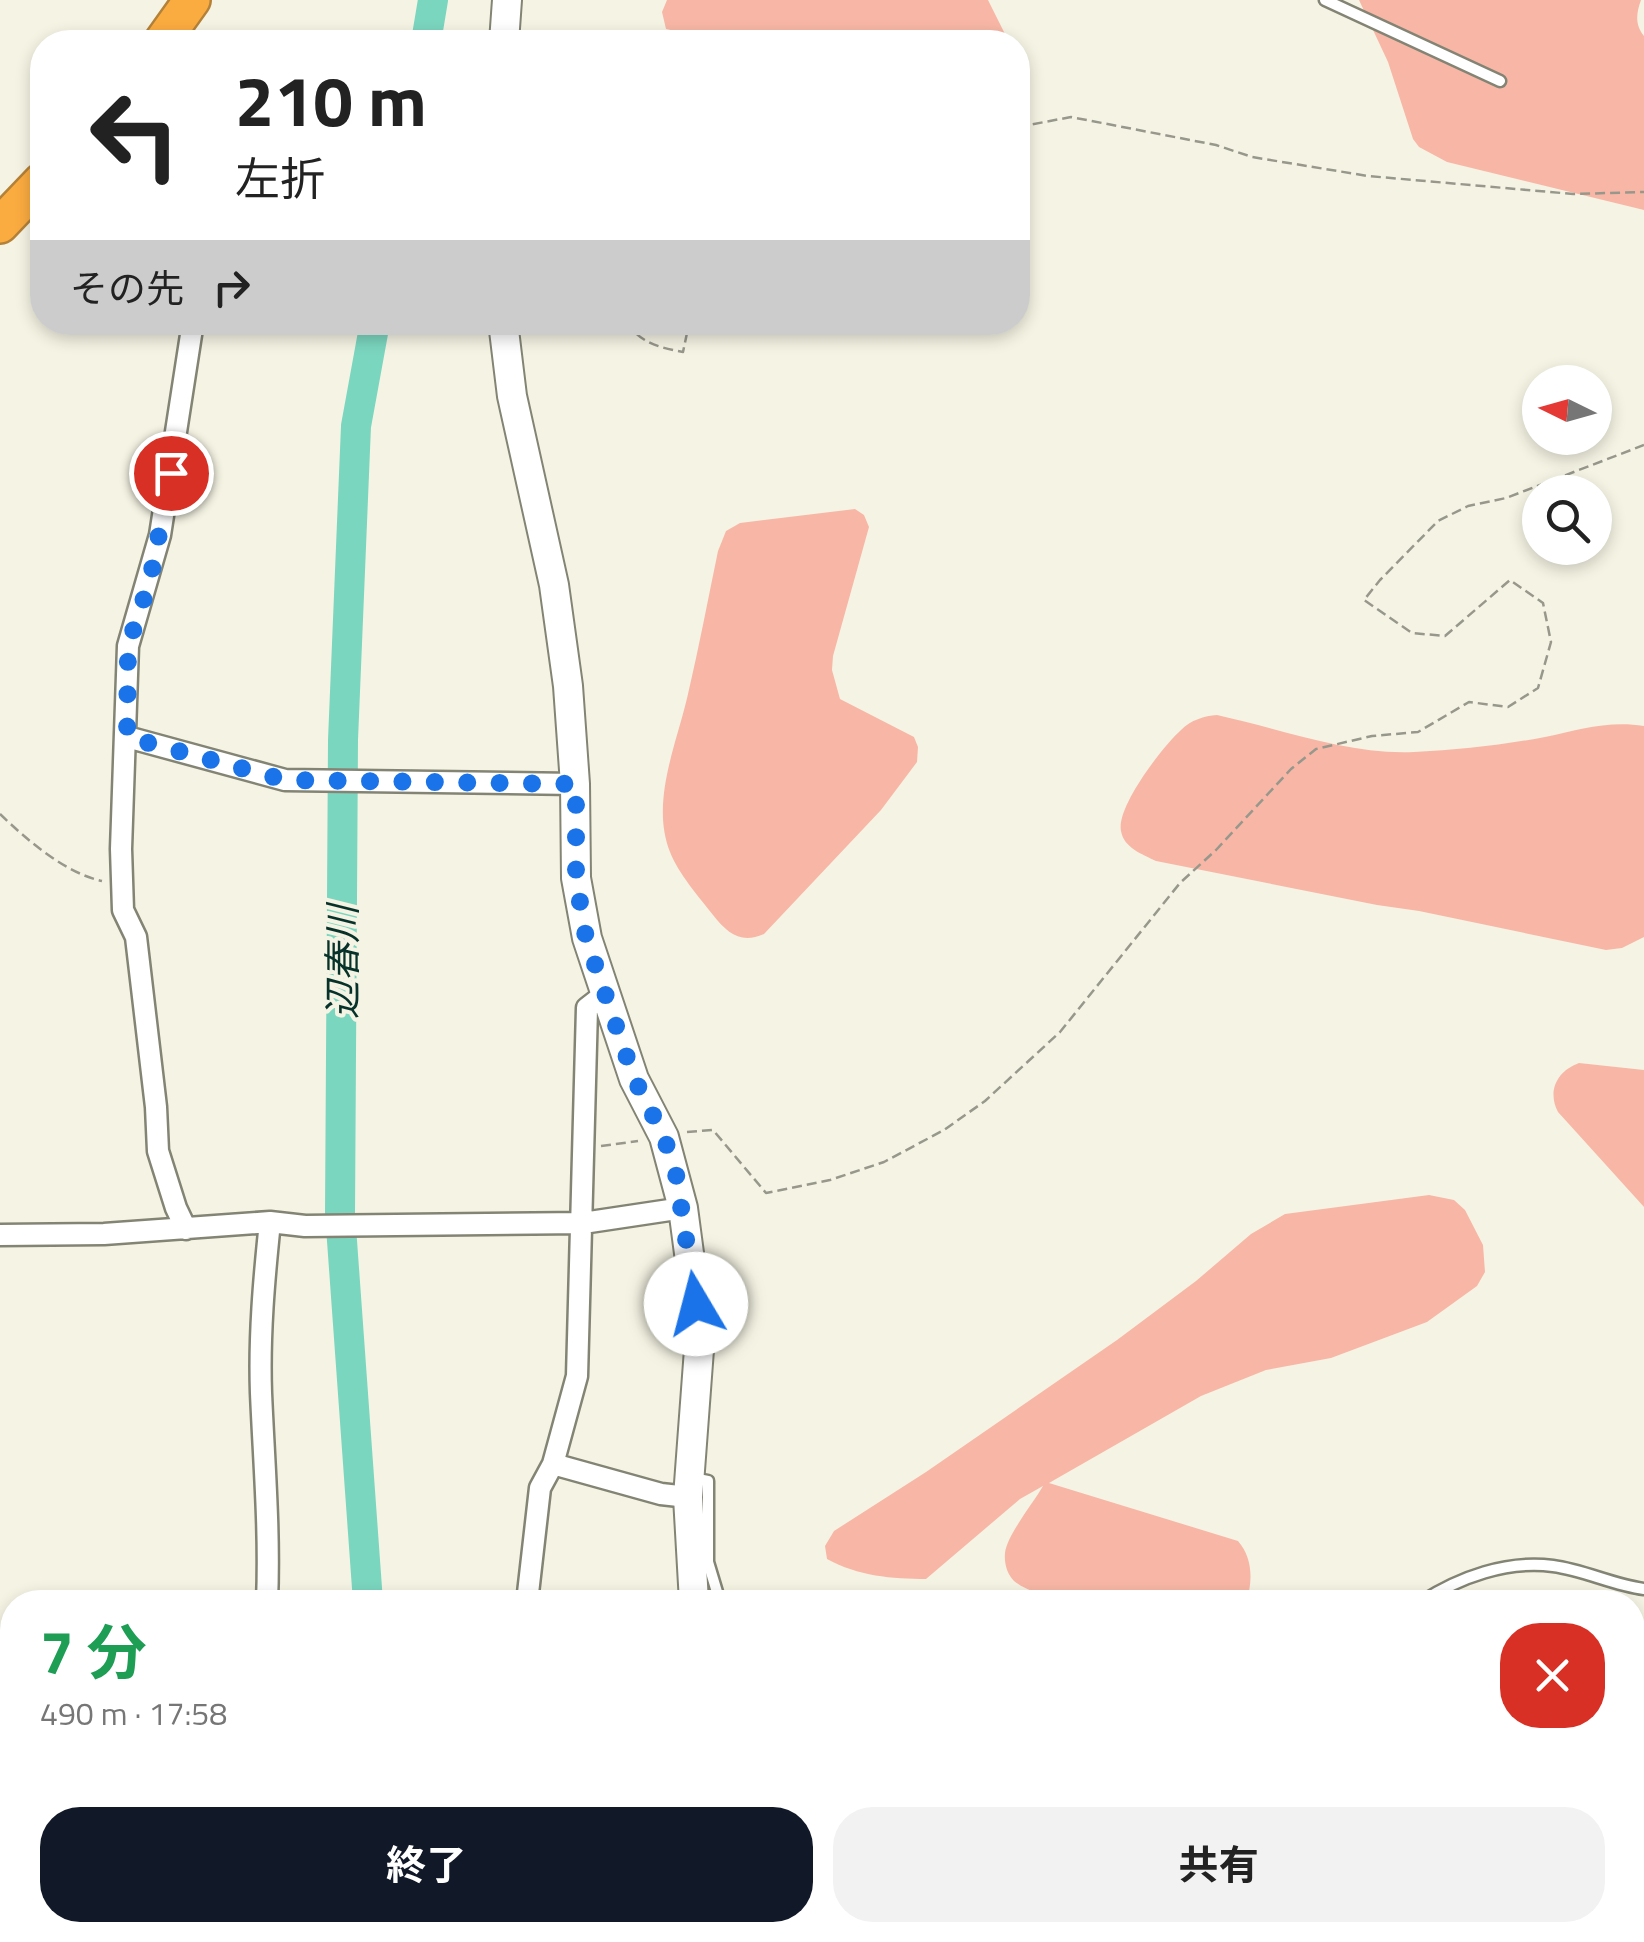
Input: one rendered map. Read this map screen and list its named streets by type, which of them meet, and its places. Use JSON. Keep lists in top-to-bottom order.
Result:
{
  "water": ["辺春川"],
  "north": "left",
  "page": {
    "turn": ["210 m", "左折"],
    "then": "その先",
    "heading": ["7 分", "490 m · 17:58"],
    "buttons": ["終了", "共有"]
  }
}
